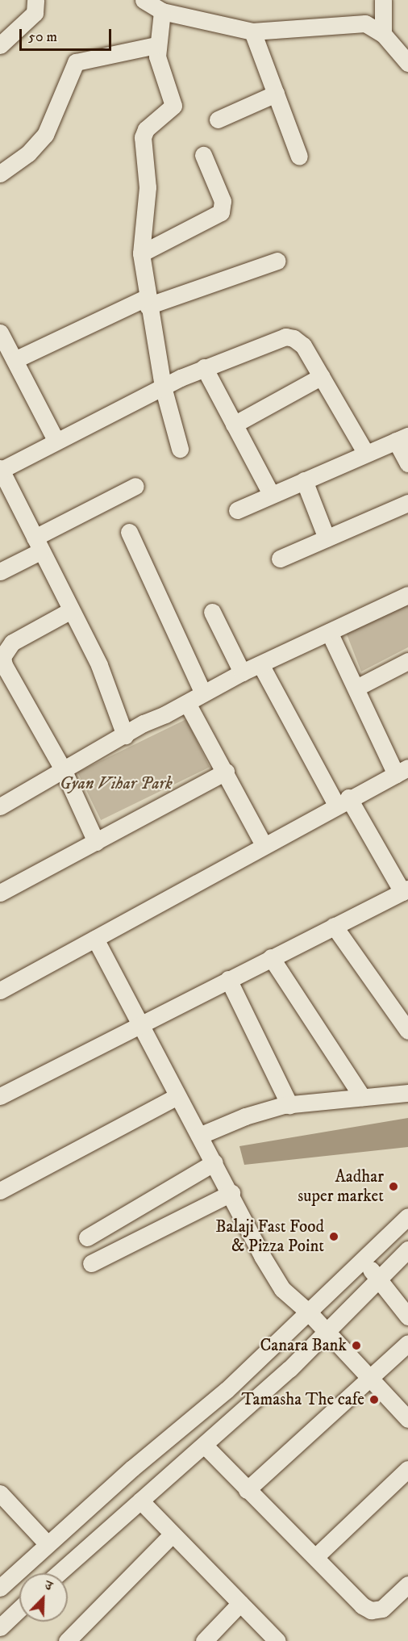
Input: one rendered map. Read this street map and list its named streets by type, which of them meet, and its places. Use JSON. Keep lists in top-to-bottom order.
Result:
{
  "parks": ["Gyan Vihar Park"],
  "places": [
    "Aadhar super market",
    "Balaji Fast Food & Pizza Point",
    "Canara Bank",
    "Tamasha The cafe"
  ],
  "scale_bar": "50 m",
  "north": "top right"
}
